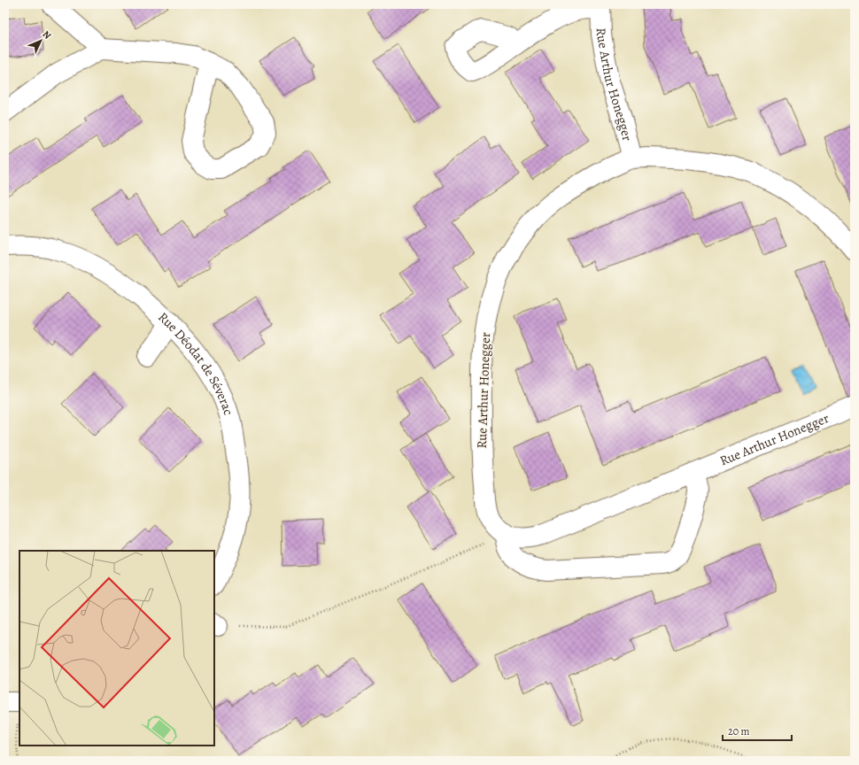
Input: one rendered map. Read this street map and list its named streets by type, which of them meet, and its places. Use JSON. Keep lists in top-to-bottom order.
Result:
{
  "streets": {
    "street": ["Rue Arthur Honegger", "Rue Déodat de Séverac"]
  },
  "scale_bar": "20 m",
  "north": "top right"
}
